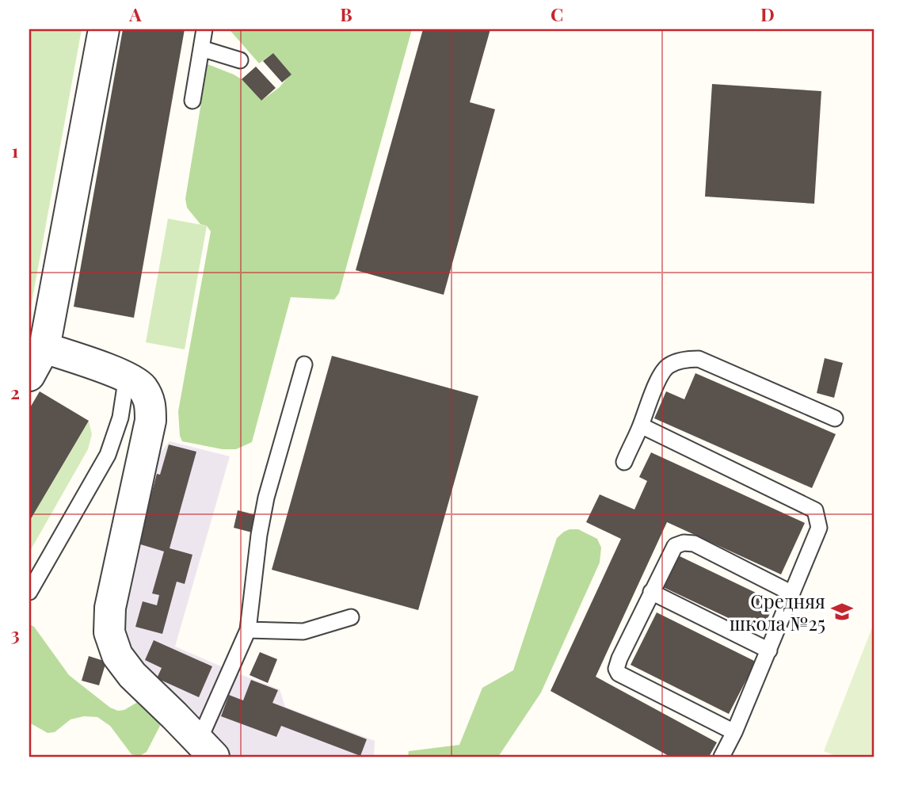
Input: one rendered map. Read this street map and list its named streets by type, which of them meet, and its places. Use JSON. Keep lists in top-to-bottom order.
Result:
{
  "places": {
    "school or university": ["Средняя школа №25"]
  },
  "grid": {
    "columns": [
      "A",
      "B",
      "C",
      "D"
    ],
    "rows": ["1", "2", "3"]
  }
}
